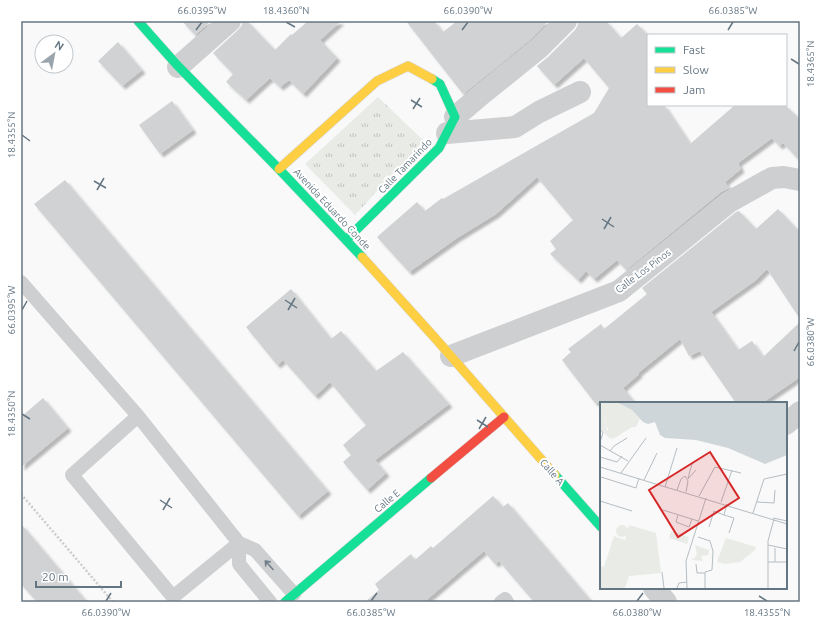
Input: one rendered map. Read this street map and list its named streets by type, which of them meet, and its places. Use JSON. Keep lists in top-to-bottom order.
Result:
{
  "streets": {
    "street": [
      "Calle Tamarindo",
      "Avenida Eduardo Conde",
      "Calle Los Pinos",
      "Calle A",
      "Calle E"
    ]
  },
  "crossings": [
    ["Calle Tamarindo", "Avenida Eduardo Conde"],
    ["Avenida Eduardo Conde", "Calle Los Pinos"],
    ["Avenida Eduardo Conde", "Calle A"],
    ["Avenida Eduardo Conde", "Calle E"],
    ["Calle A", "Calle E"]
  ],
  "legend": ["Fast", "Slow", "Jam"],
  "scale_bar": "20 m",
  "north": "top right",
  "coordinates": [
    "66.0395°W",
    "18.4360°N",
    "66.0390°W",
    "66.0385°W",
    "18.4365°N",
    "18.4355°N",
    "66.0380°W",
    "18.4350°N"
  ]
}
